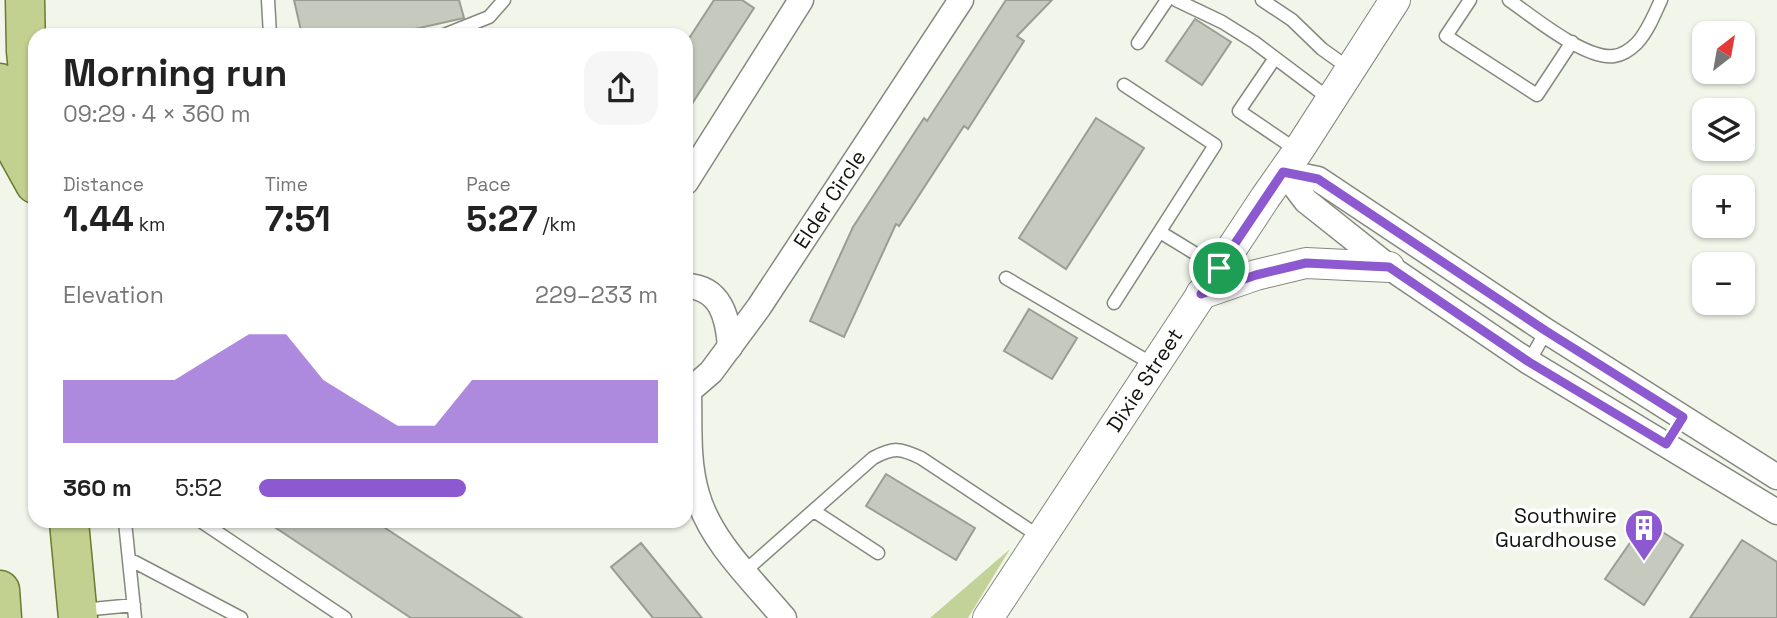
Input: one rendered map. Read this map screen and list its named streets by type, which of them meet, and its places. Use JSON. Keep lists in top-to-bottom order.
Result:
{
  "streets": {
    "street": ["Elder Circle", "Dixie Street"]
  },
  "places": {
    "building": ["Southwire Guardhouse"]
  },
  "north": "top right",
  "page": {
    "map_buttons": ["+", "−"],
    "heading": ["Morning run", "09:29 · 4 × 360 m"],
    "stats": [
      ["Distance", "1.44 km"],
      ["Time", "7:51"],
      ["Pace", "5:27 /km"]
    ],
    "chart": ["Elevation", "229–233 m"],
    "list": [
      {
        "name": "360 m",
        "note": "5:52"
      }
    ]
  }
}
